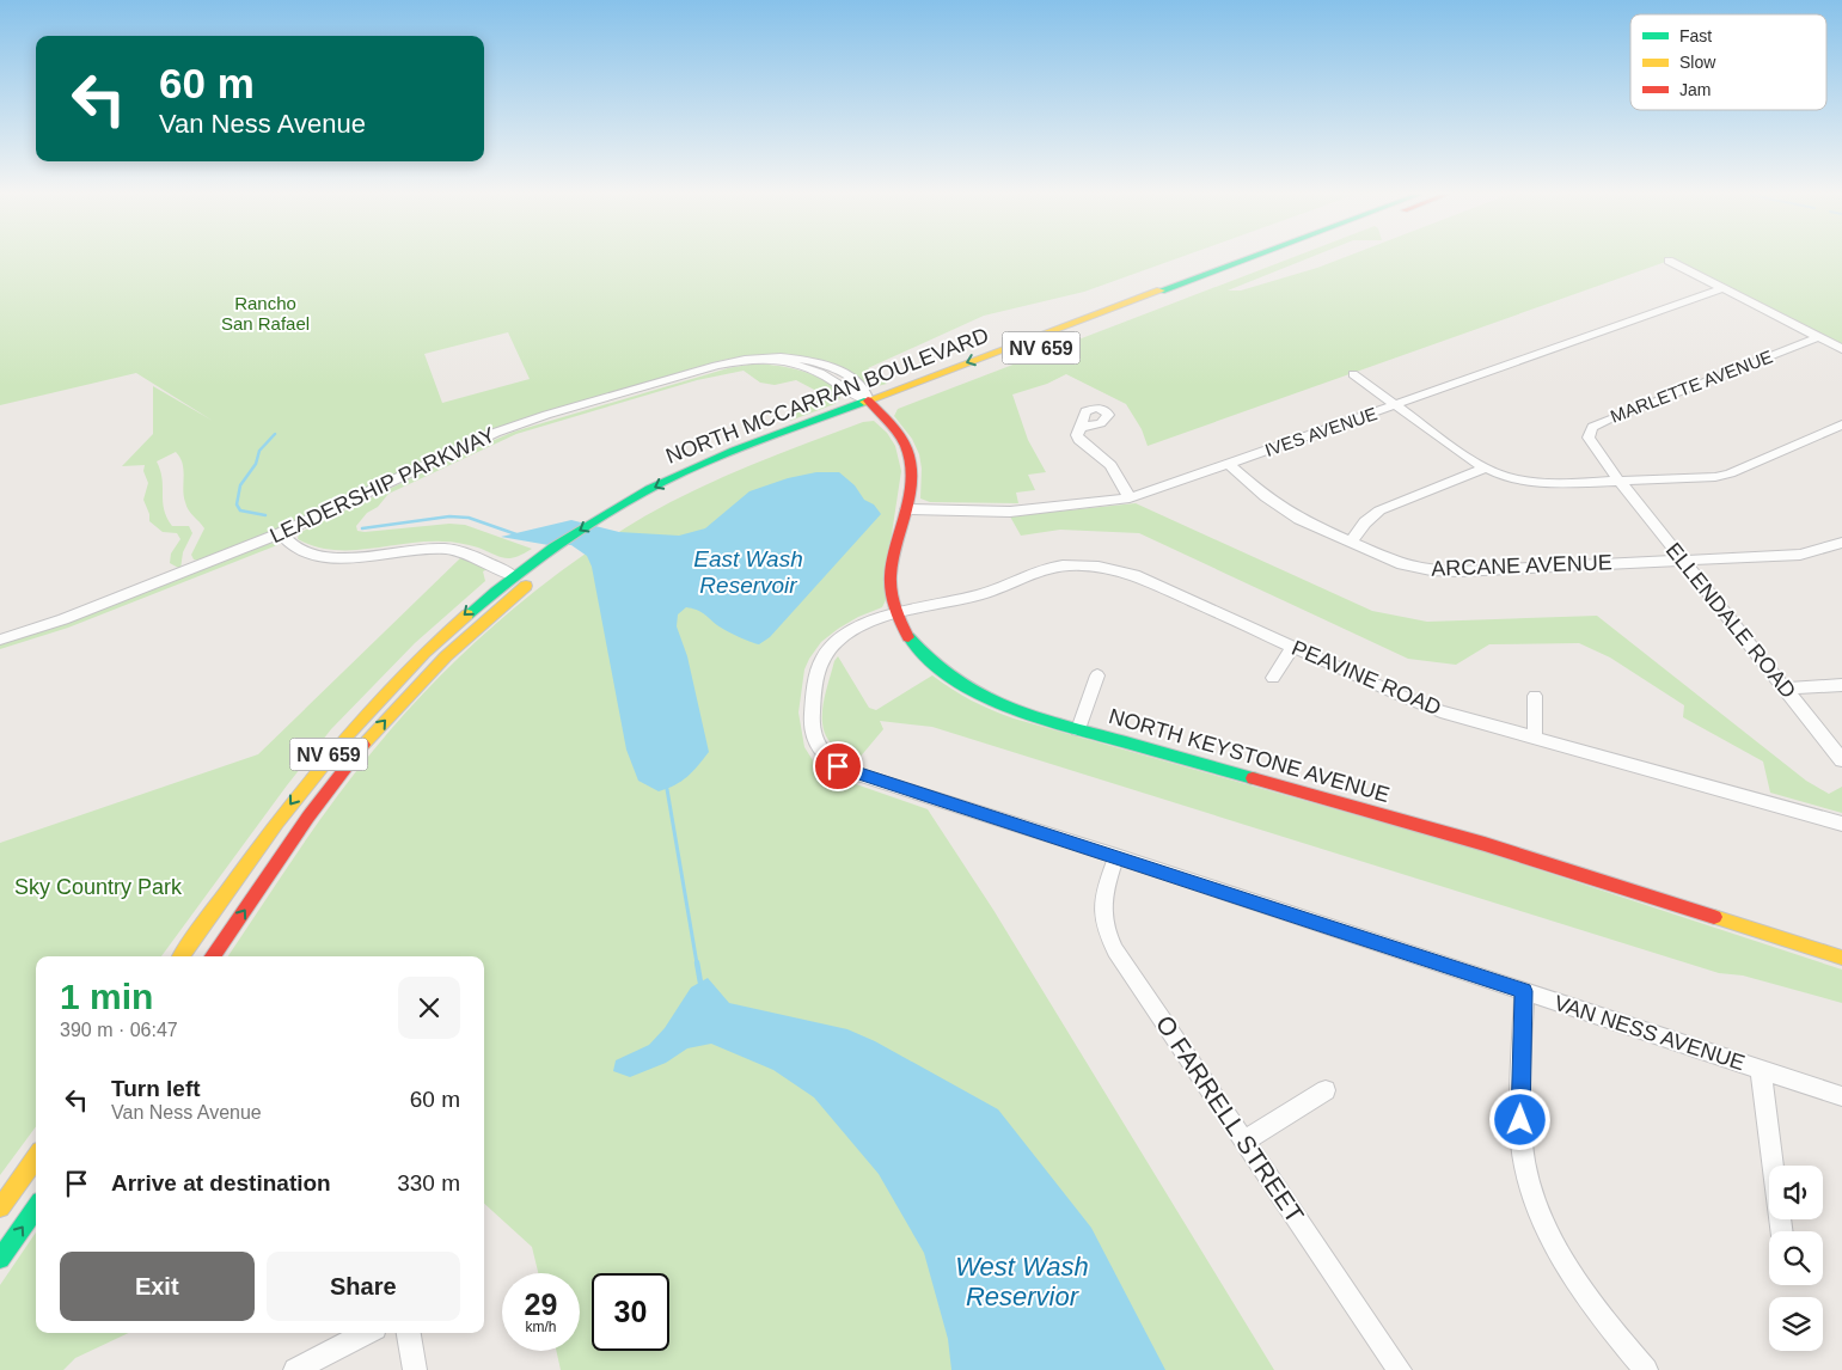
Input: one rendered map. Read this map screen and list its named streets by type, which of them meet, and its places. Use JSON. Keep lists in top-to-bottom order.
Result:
{
  "streets": {
    "main road": ["NV 659", "NORTH MCCARRAN BOULEVARD", "NORTH KEYSTONE AVENUE"],
    "street": [
      "MARLETTE AVENUE",
      "IVES AVENUE",
      "LEADERSHIP PARKWAY",
      "ARCANE AVENUE",
      "ELLENDALE ROAD",
      "PEAVINE ROAD",
      "VAN NESS AVENUE",
      "O FARRELL STREET"
    ]
  },
  "crossings": [
    ["NV 659", "NORTH MCCARRAN BOULEVARD"],
    ["MARLETTE AVENUE", "ELLENDALE ROAD"],
    ["NORTH MCCARRAN BOULEVARD", "LEADERSHIP PARKWAY"],
    ["NORTH MCCARRAN BOULEVARD", "NORTH KEYSTONE AVENUE"],
    ["IVES AVENUE", "ARCANE AVENUE"],
    ["IVES AVENUE", "NORTH KEYSTONE AVENUE"],
    ["LEADERSHIP PARKWAY", "NORTH KEYSTONE AVENUE"],
    ["ARCANE AVENUE", "ELLENDALE ROAD"],
    ["PEAVINE ROAD", "NORTH KEYSTONE AVENUE"],
    ["PEAVINE ROAD", "VAN NESS AVENUE"],
    ["NORTH KEYSTONE AVENUE", "VAN NESS AVENUE"],
    ["VAN NESS AVENUE", "O FARRELL STREET"]
  ],
  "water": ["East Wash Reservoir", "West Wash Reservior"],
  "parks": ["Rancho San Rafael", "Sky Country Park"],
  "legend": ["Fast", "Slow", "Jam"],
  "page": {
    "turn": ["60 m", "Van Ness Avenue"],
    "heading": ["1 min", "390 m · 06:47"],
    "list": [
      {
        "name": "Turn left",
        "note": "Van Ness Avenue",
        "value": "60 m"
      },
      {
        "name": "Arrive at destination",
        "value": "330 m"
      }
    ],
    "buttons": ["Exit", "Share"],
    "speed": "29 km/h",
    "limit": "30"
  }
}
